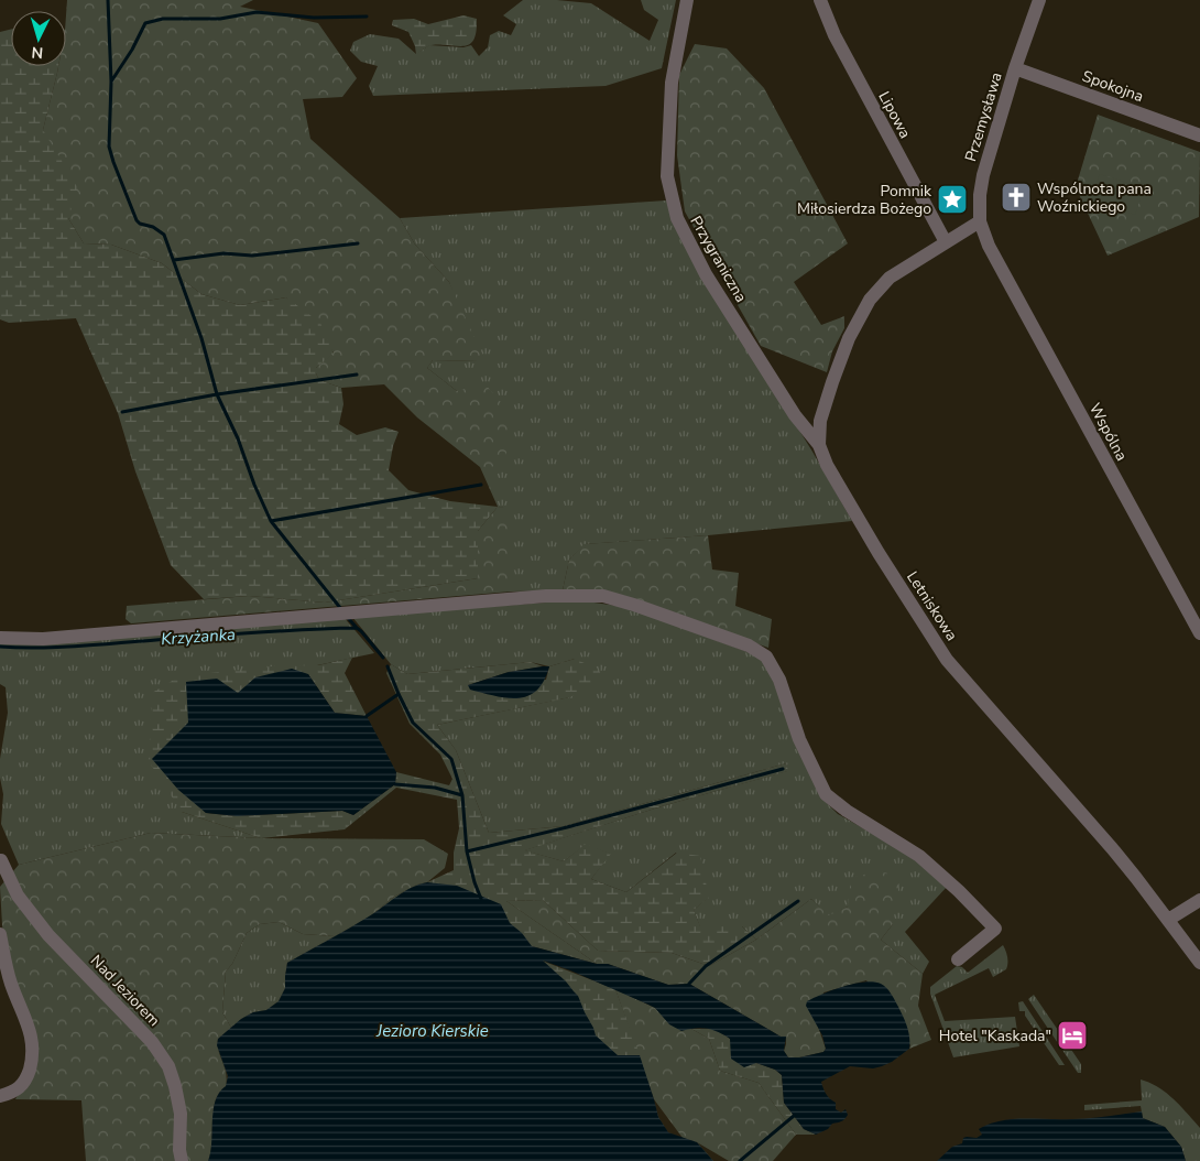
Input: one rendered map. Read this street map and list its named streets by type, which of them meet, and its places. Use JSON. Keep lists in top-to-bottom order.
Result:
{
  "streets": {
    "street": [
      "Spokojna",
      "Lipowa",
      "Przemysława",
      "Przygraniczna",
      "Wspólna",
      "Letniskowa",
      "Nad Jeziorem"
    ]
  },
  "crossings": [
    ["Spokojna", "Przemysława"],
    ["Lipowa", "Letniskowa"],
    ["Przemysława", "Wspólna"],
    ["Przemysława", "Letniskowa"],
    ["Przygraniczna", "Letniskowa"]
  ],
  "water": ["Krzyżanka", "Jezioro Kierskie"],
  "places": {
    "church": ["Wspólnota pana Woźnickiego"],
    "place": ["Pomnik Miłosierdza Bożego"],
    "hotel": ["Hotel \"Kaskada\""]
  },
  "north": "bottom"
}
